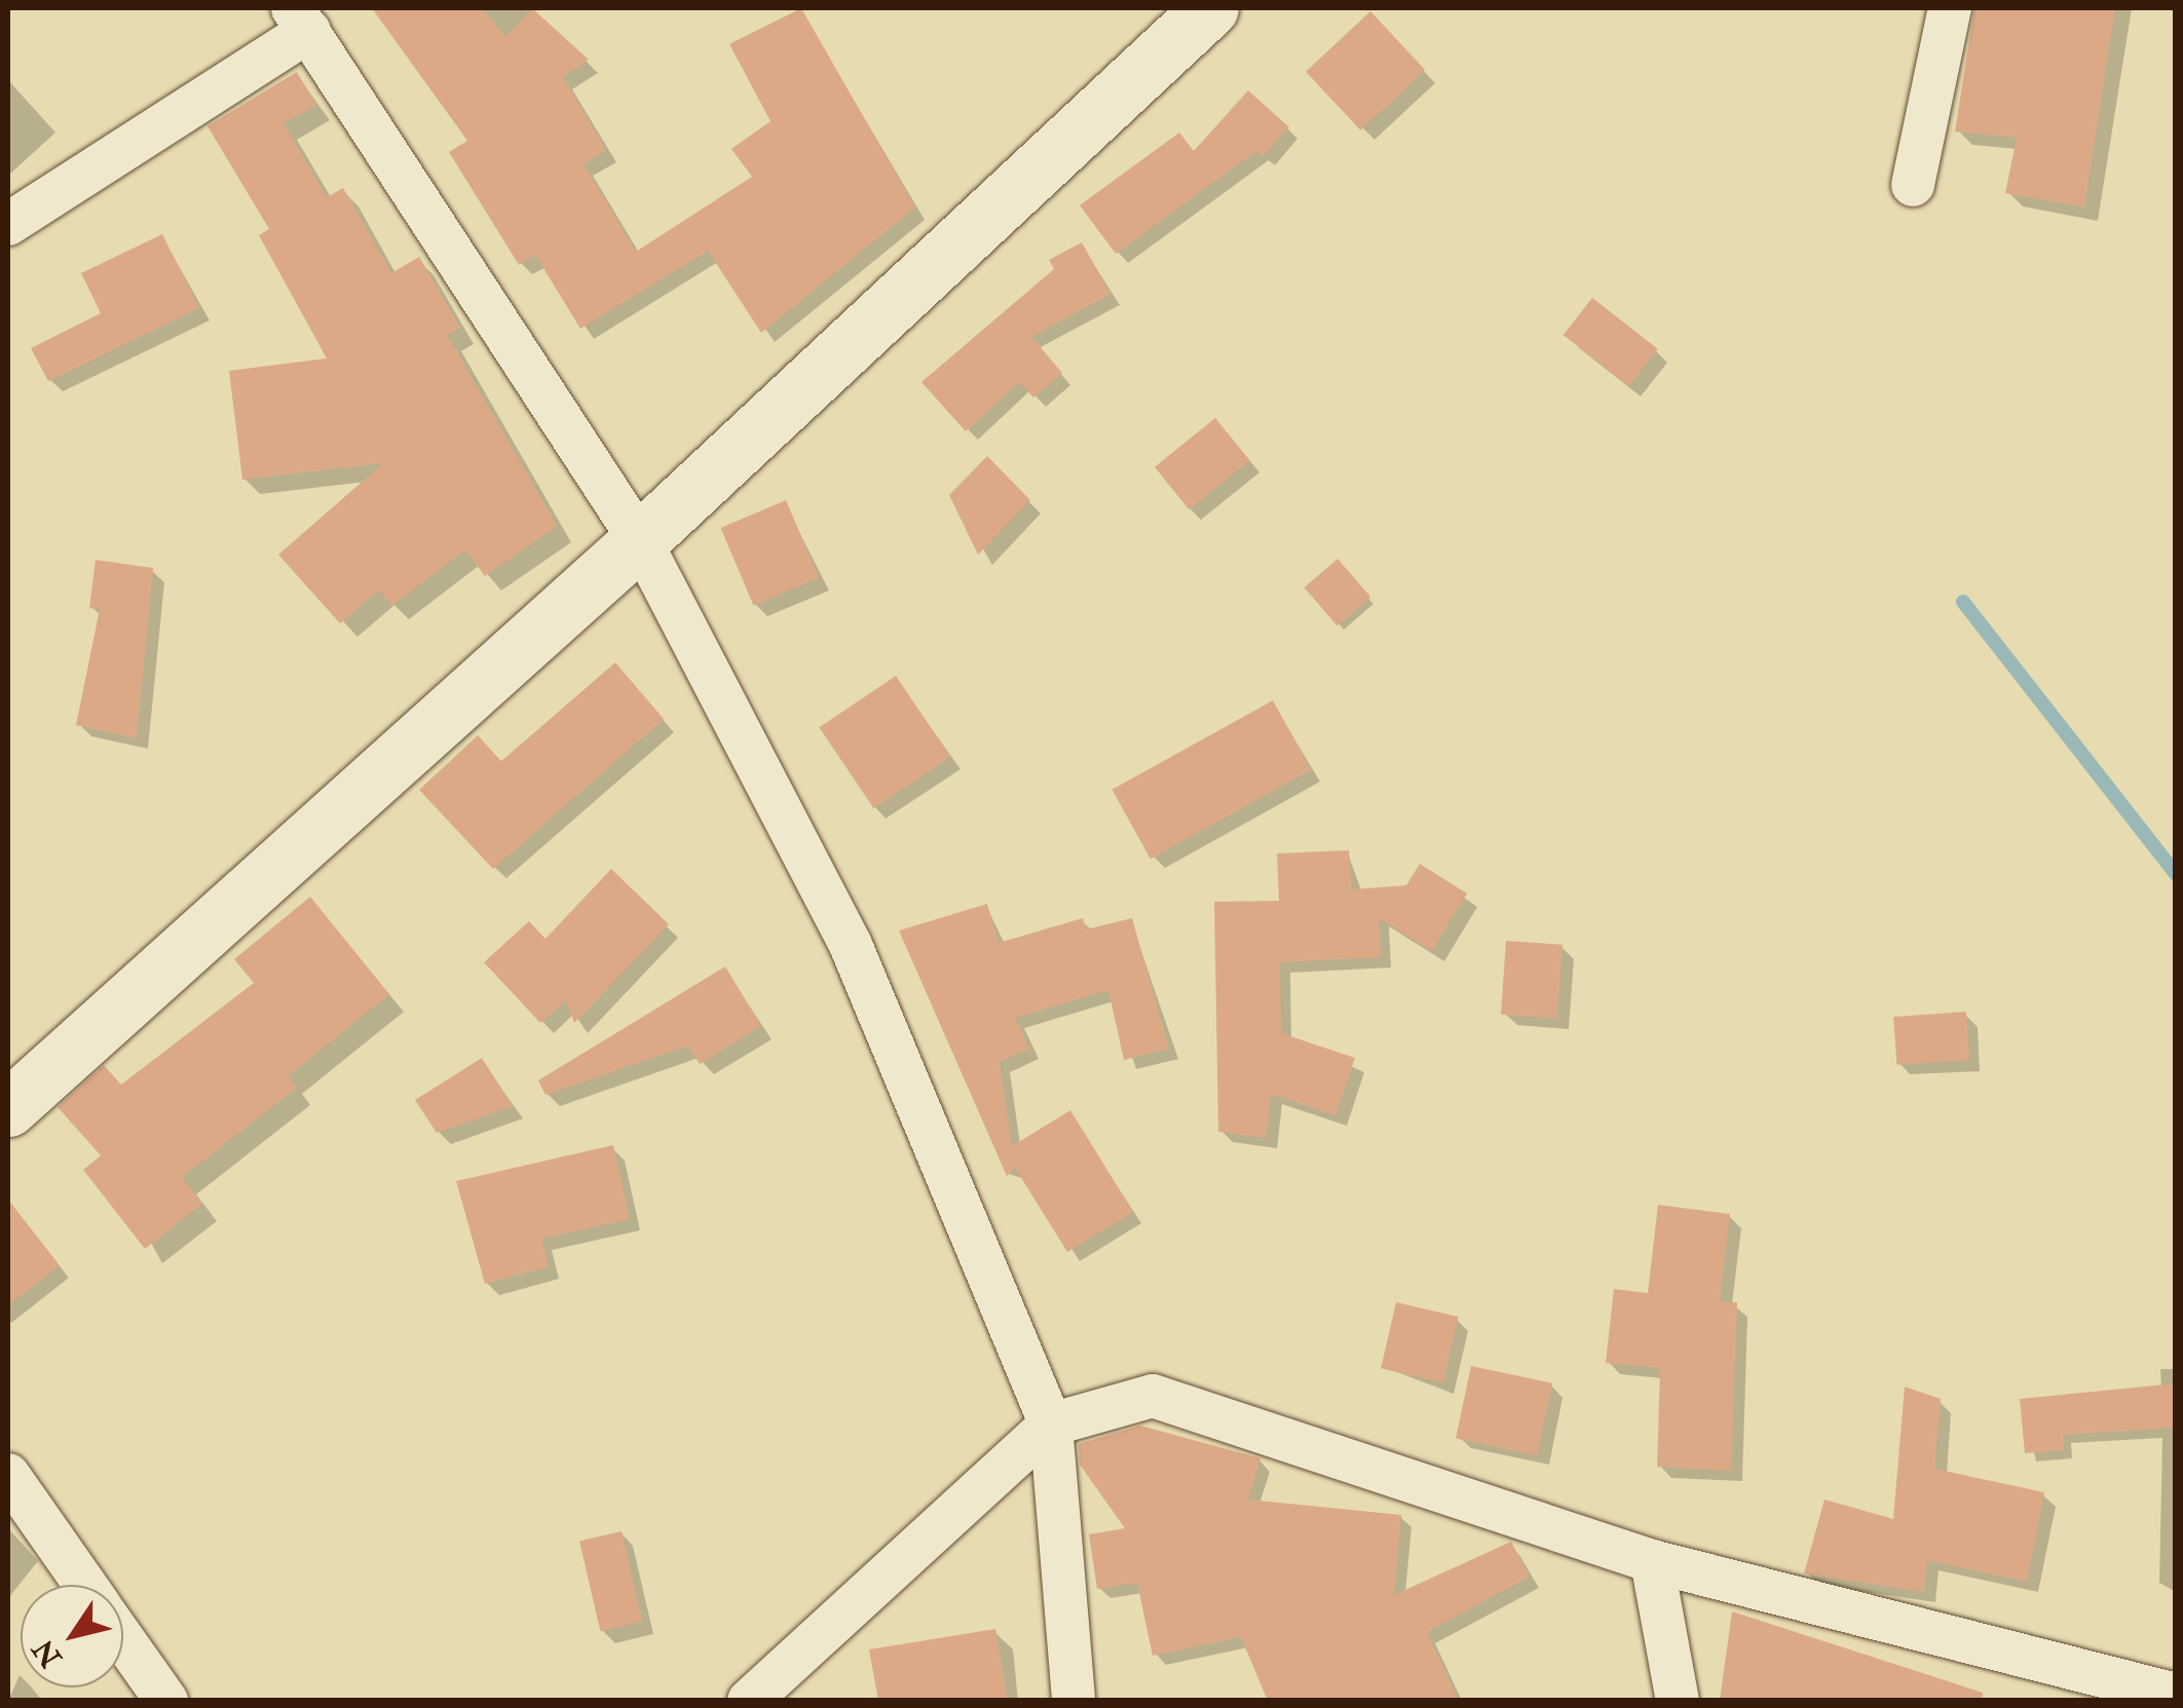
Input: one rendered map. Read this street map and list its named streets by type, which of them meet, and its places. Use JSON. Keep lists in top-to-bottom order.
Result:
{
  "north": "bottom left"
}
